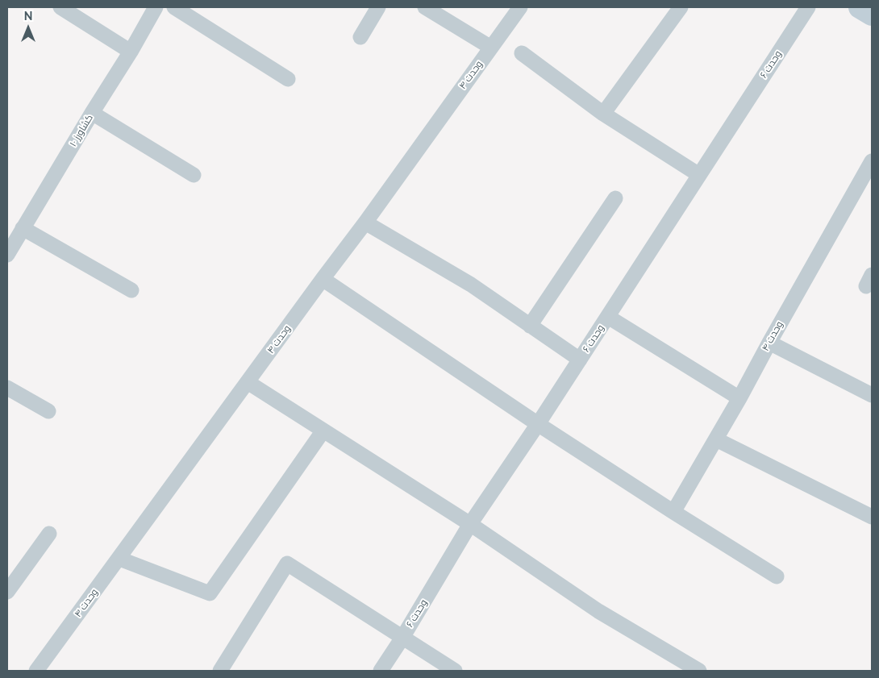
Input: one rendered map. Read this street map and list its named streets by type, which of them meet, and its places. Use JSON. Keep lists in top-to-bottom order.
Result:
{
  "streets": {
    "street": ["وحدت ۶", "وحدت ۴", "کشاورز ۱۰"]
  },
  "north": "top"
}
